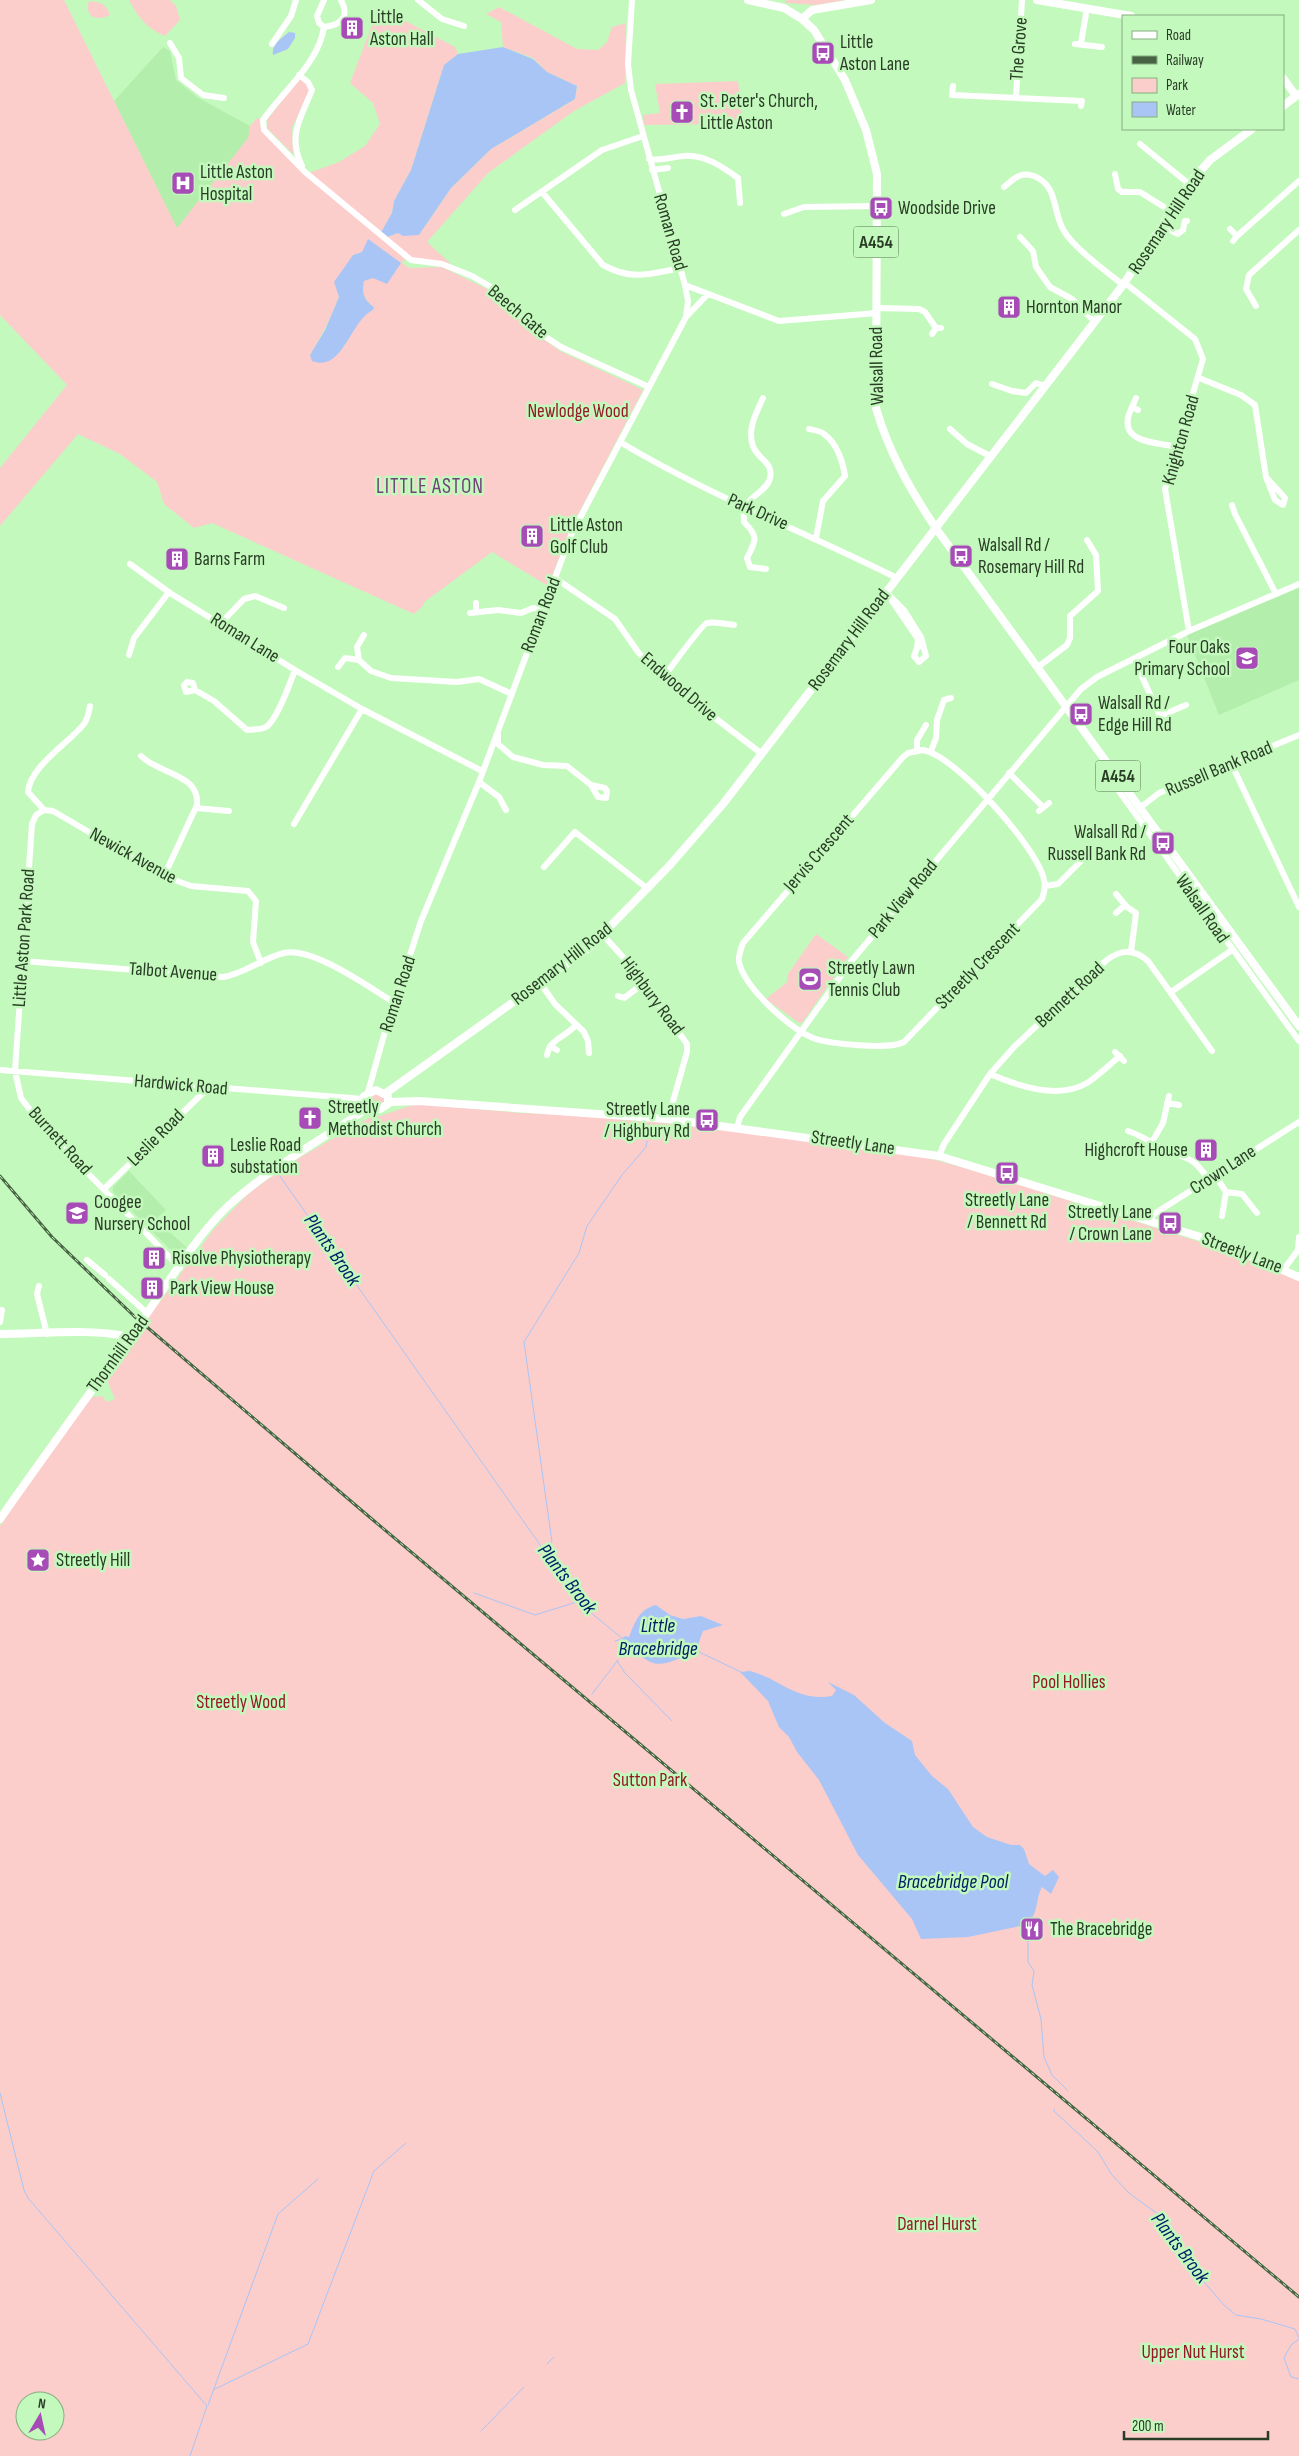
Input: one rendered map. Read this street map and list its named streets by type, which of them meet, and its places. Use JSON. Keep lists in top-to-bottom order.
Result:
{
  "streets": {
    "main road": [
      "Rosemary Hill Road",
      "A454",
      "Walsall Road",
      "Streetly Lane",
      "Thornhill Road"
    ],
    "street": [
      "The Grove",
      "Roman Road",
      "Beech Gate",
      "Knighton Road",
      "Park Drive",
      "Roman Lane",
      "Endwood Drive",
      "Russell Bank Road",
      "Jervis Crescent",
      "Newick Avenue",
      "Park View Road",
      "Little Aston Park Road",
      "Streetly Crescent",
      "Talbot Avenue",
      "Bennett Road",
      "Highbury Road",
      "Hardwick Road",
      "Leslie Road",
      "Burnett Road",
      "Crown Lane"
    ]
  },
  "crossings": [
    ["Rosemary Hill Road", "Roman Road"],
    ["Rosemary Hill Road", "Walsall Road"],
    ["Rosemary Hill Road", "Knighton Road"],
    ["Rosemary Hill Road", "Park Drive"],
    ["Rosemary Hill Road", "Endwood Drive"],
    ["Rosemary Hill Road", "Highbury Road"],
    ["Rosemary Hill Road", "Hardwick Road"],
    ["Rosemary Hill Road", "Streetly Lane"],
    ["Rosemary Hill Road", "Thornhill Road"],
    ["Roman Road", "Beech Gate"],
    ["Roman Road", "Park Drive"],
    ["Roman Road", "Roman Lane"],
    ["Roman Road", "Endwood Drive"],
    ["Roman Road", "Talbot Avenue"],
    ["Roman Road", "Hardwick Road"],
    ["Roman Road", "Streetly Lane"],
    ["Roman Road", "Thornhill Road"],
    ["Walsall Road", "Russell Bank Road"],
    ["Walsall Road", "Park View Road"],
    ["Knighton Road", "Park View Road"],
    ["Jervis Crescent", "Park View Road"],
    ["Jervis Crescent", "Streetly Crescent"],
    ["Newick Avenue", "Little Aston Park Road"],
    ["Newick Avenue", "Talbot Avenue"],
    ["Park View Road", "Streetly Crescent"],
    ["Park View Road", "Streetly Lane"],
    ["Little Aston Park Road", "Talbot Avenue"],
    ["Little Aston Park Road", "Hardwick Road"],
    ["Little Aston Park Road", "Burnett Road"],
    ["Bennett Road", "Streetly Lane"],
    ["Highbury Road", "Streetly Lane"],
    ["Hardwick Road", "Leslie Road"],
    ["Hardwick Road", "Burnett Road"],
    ["Hardwick Road", "Streetly Lane"],
    ["Hardwick Road", "Thornhill Road"],
    ["Leslie Road", "Burnett Road"],
    ["Burnett Road", "Thornhill Road"],
    ["Streetly Lane", "Crown Lane"],
    ["Streetly Lane", "Thornhill Road"]
  ],
  "districts": ["LITTLE ASTON"],
  "water": ["Plants Brook", "Little Bracebridge", "Bracebridge Pool"],
  "parks": [
    "Newlodge Wood",
    "Pool Hollies",
    "Streetly Wood",
    "Sutton Park",
    "Darnel Hurst",
    "Upper Nut Hurst"
  ],
  "places": {
    "building": [
      "Little Aston Hall",
      "Hornton Manor",
      "Little Aston Golf Club",
      "Barns Farm",
      "Highcroft House",
      "Leslie Road substation",
      "Risolve Physiotherapy",
      "Park View House"
    ],
    "bus stop": [
      "Little Aston Lane",
      "Woodside Drive",
      "Walsall Rd / Rosemary Hill Rd",
      "Walsall Rd / Edge Hill Rd",
      "Walsall Rd / Russell Bank Rd",
      "Streetly Lane / Highbury Rd",
      "Streetly Lane / Bennett Rd",
      "Streetly Lane / Crown Lane"
    ],
    "church": ["St. Peter's Church, Little Aston", "Streetly Methodist Church"],
    "hospital": ["Little Aston Hospital"],
    "school or university": ["Four Oaks Primary School", "Coogee Nursery School"],
    "sports": ["Streetly Lawn Tennis Club"],
    "place": ["Streetly Hill"],
    "restaurant": ["The Bracebridge"]
  },
  "legend": [
    "Road",
    "Railway",
    "Park",
    "Water"
  ],
  "scale_bar": "200 m",
  "north": "top"
}
